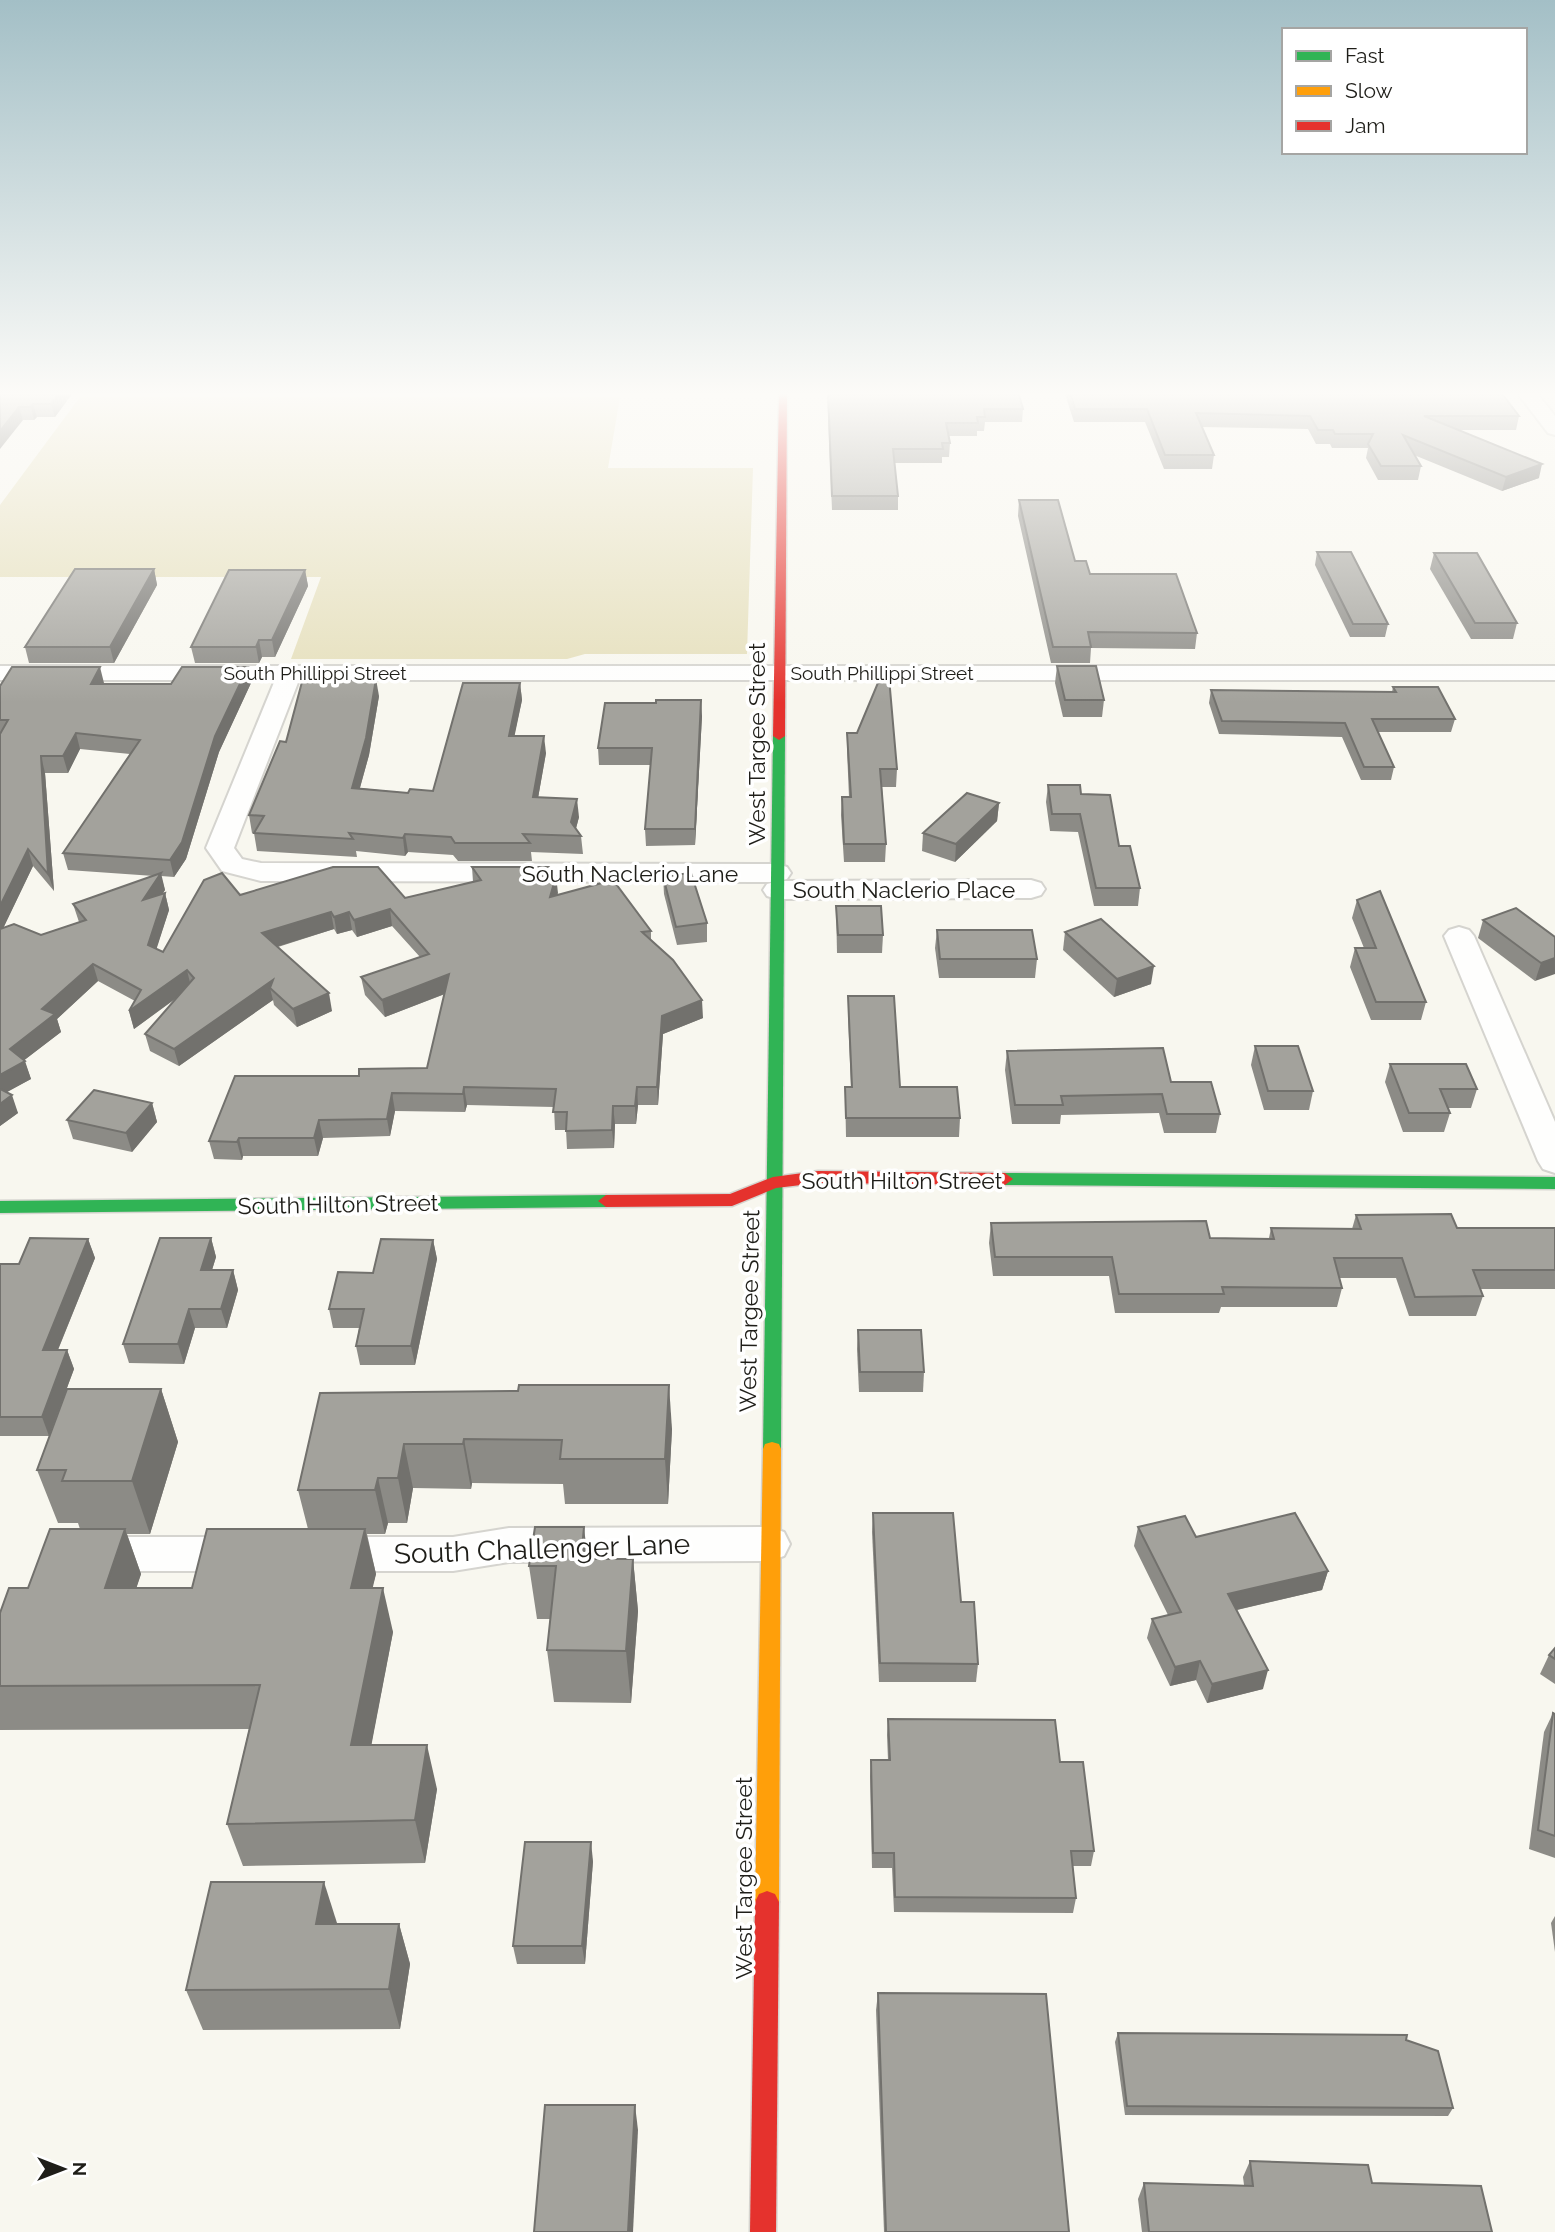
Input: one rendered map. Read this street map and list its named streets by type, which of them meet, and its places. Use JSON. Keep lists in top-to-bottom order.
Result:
{
  "streets": {
    "street": [
      "South Phillippi Street",
      "West Targee Street",
      "South Naclerio Lane",
      "South Naclerio Place",
      "South Hilton Street",
      "South Challenger Lane"
    ]
  },
  "crossings": [
    ["South Phillippi Street", "West Targee Street"],
    ["South Phillippi Street", "South Naclerio Lane"],
    ["West Targee Street", "South Naclerio Lane"],
    ["West Targee Street", "South Naclerio Place"],
    ["West Targee Street", "South Hilton Street"],
    ["West Targee Street", "South Challenger Lane"],
    ["South Naclerio Lane", "South Naclerio Place"]
  ],
  "legend": ["Fast", "Slow", "Jam"],
  "north": "right"
}
